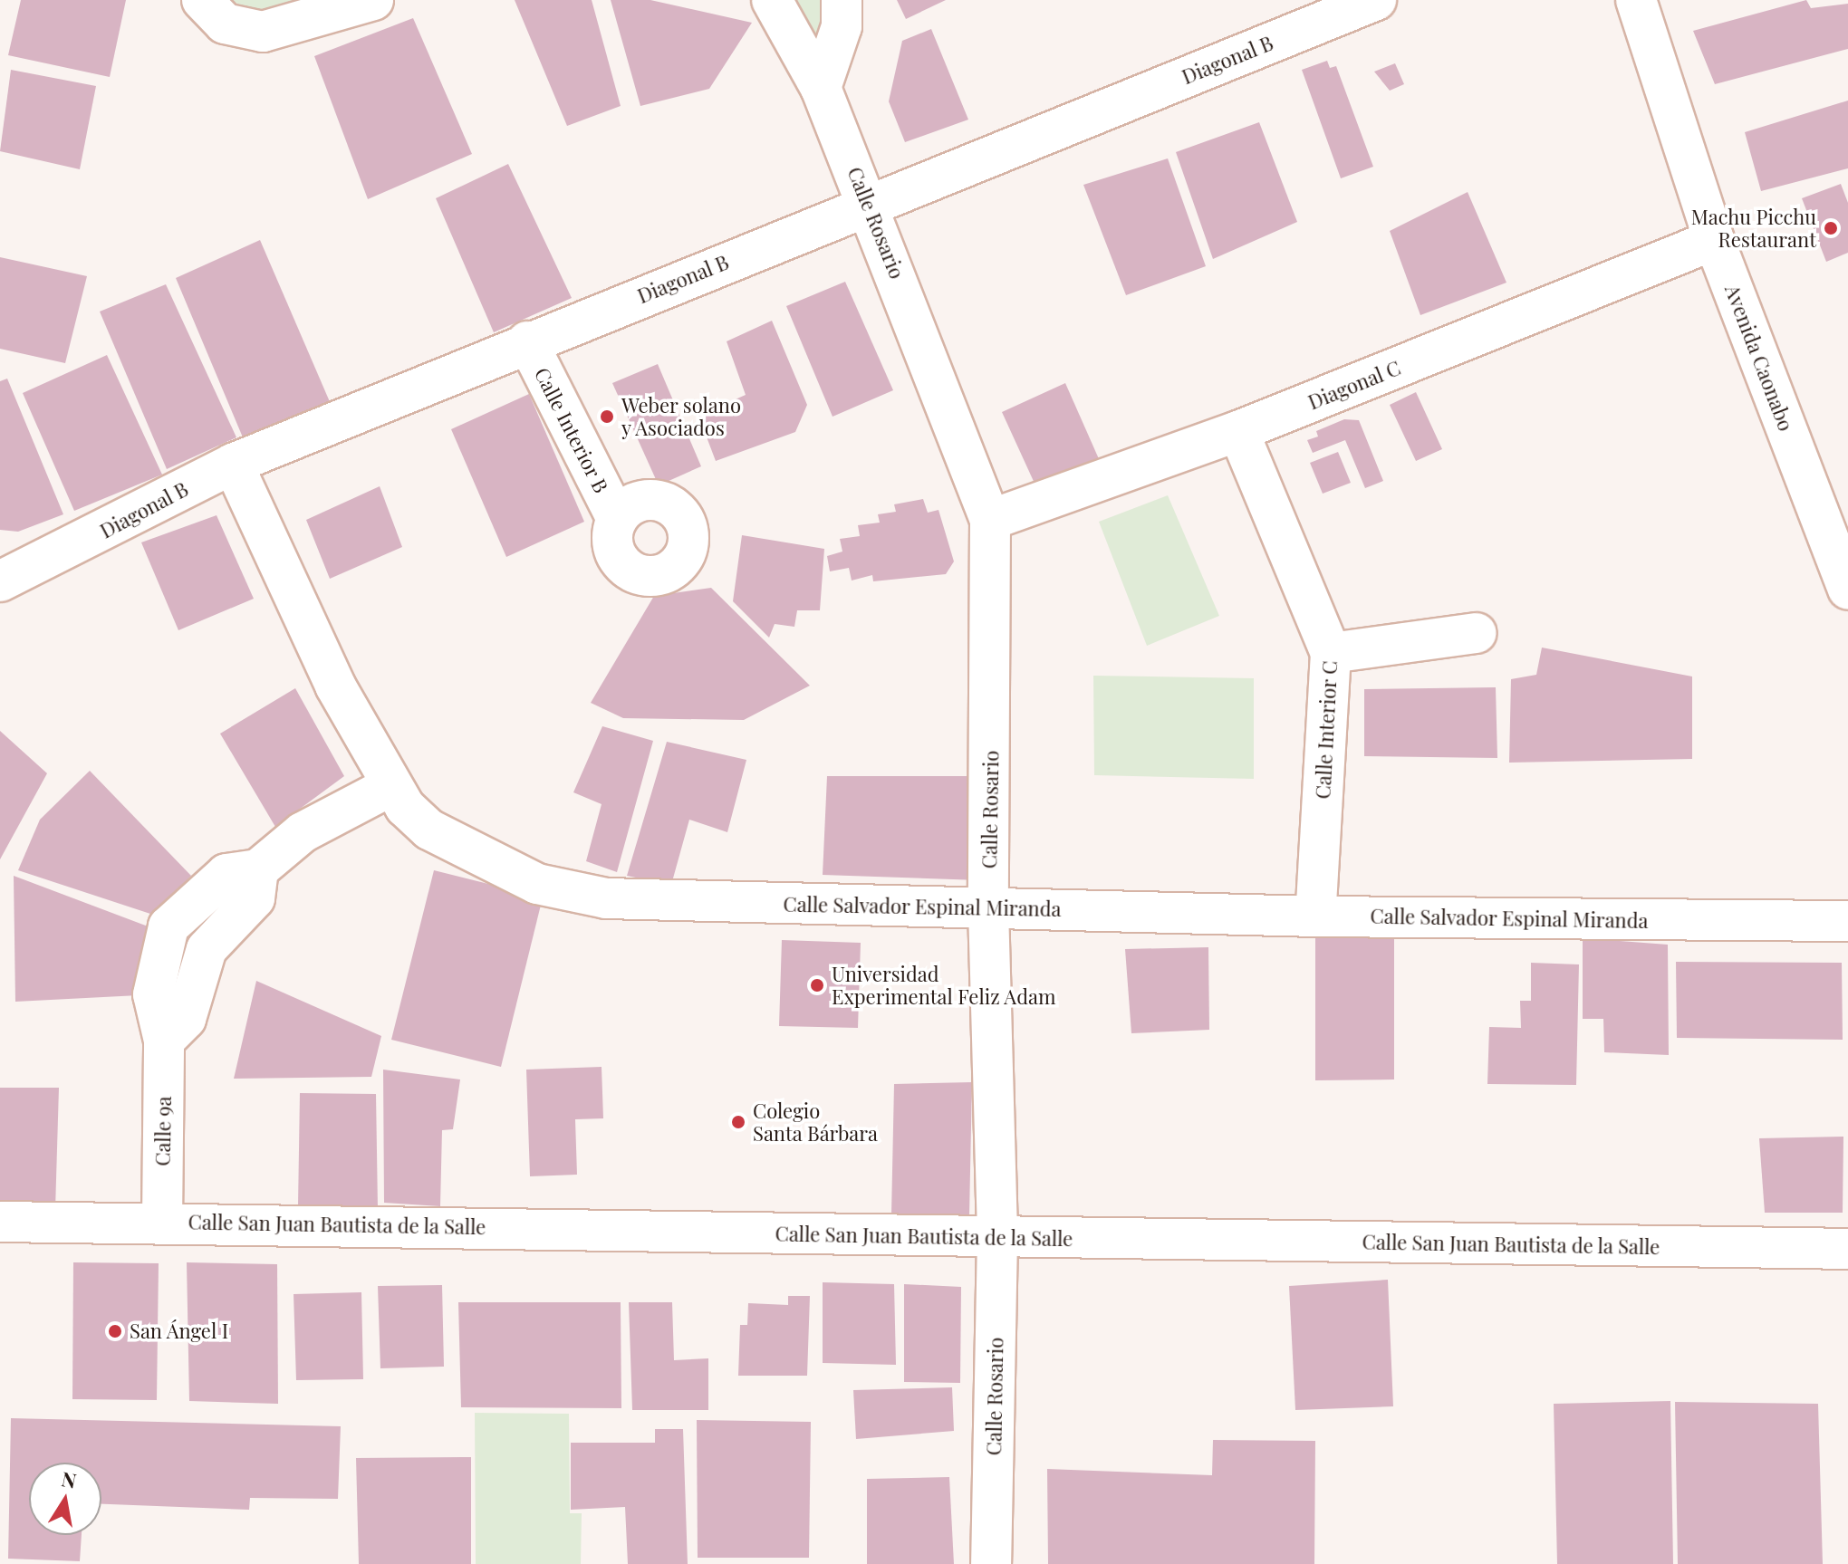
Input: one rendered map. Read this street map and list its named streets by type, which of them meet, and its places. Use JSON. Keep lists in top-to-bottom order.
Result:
{
  "streets": {
    "street": [
      "Diagonal B",
      "Calle Rosario",
      "Avenida Caonabo",
      "Diagonal C",
      "Calle Interior B",
      "Calle Interior C",
      "Calle Salvador Espinal Miranda",
      "Calle 9a",
      "Calle San Juan Bautista de la Salle"
    ]
  },
  "crossings": [
    ["Diagonal B", "Calle Rosario"],
    ["Diagonal B", "Calle Interior B"],
    ["Diagonal B", "Calle Salvador Espinal Miranda"],
    ["Calle Rosario", "Diagonal C"],
    ["Calle Rosario", "Calle Salvador Espinal Miranda"],
    ["Calle Rosario", "Calle San Juan Bautista de la Salle"],
    ["Avenida Caonabo", "Diagonal C"],
    ["Diagonal C", "Calle Interior C"],
    ["Calle Interior C", "Calle Salvador Espinal Miranda"],
    ["Calle Salvador Espinal Miranda", "Calle 9a"],
    ["Calle 9a", "Calle San Juan Bautista de la Salle"]
  ],
  "places": [
    "Machu Picchu Restaurant",
    "Weber solano y Asociados",
    "Universidad Experimental Feliz Adam",
    "Colegio Santa Bárbara",
    "San Ángel I"
  ],
  "north": "top"
}
